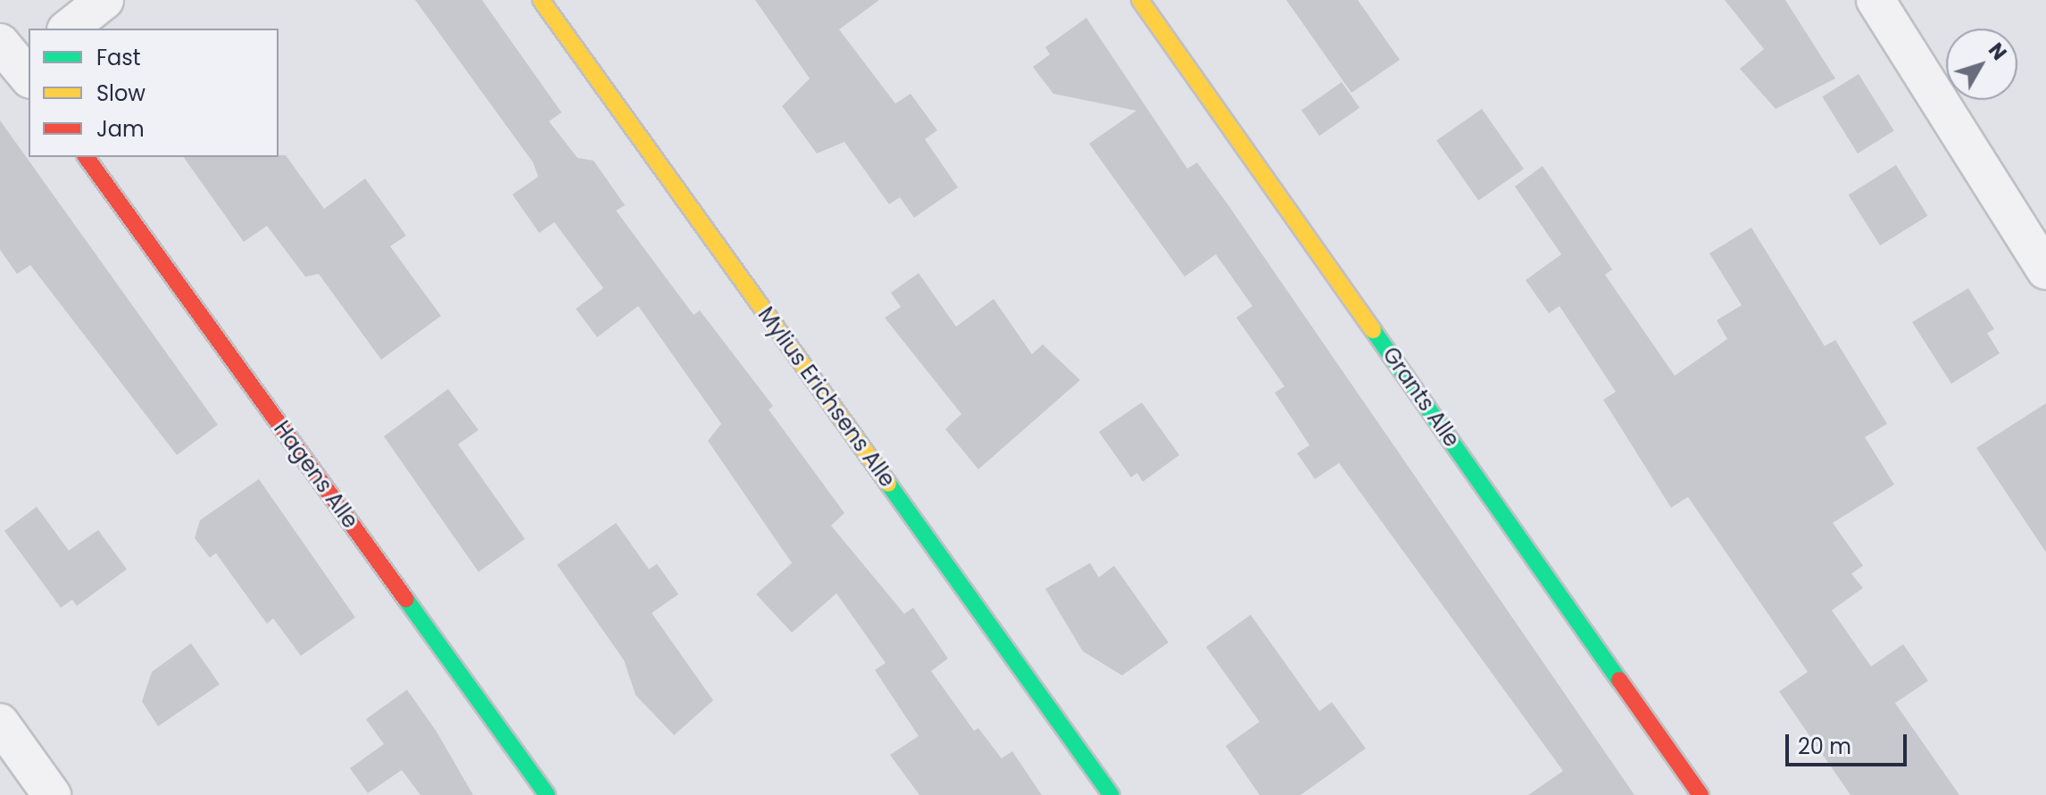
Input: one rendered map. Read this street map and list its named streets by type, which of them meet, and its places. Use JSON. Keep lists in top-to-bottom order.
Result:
{
  "streets": {
    "street": ["Mylius Erichsens Alle", "Grants Alle", "Hagens Alle"]
  },
  "legend": ["Fast", "Slow", "Jam"],
  "scale_bar": "20 m",
  "north": "top right"
}
